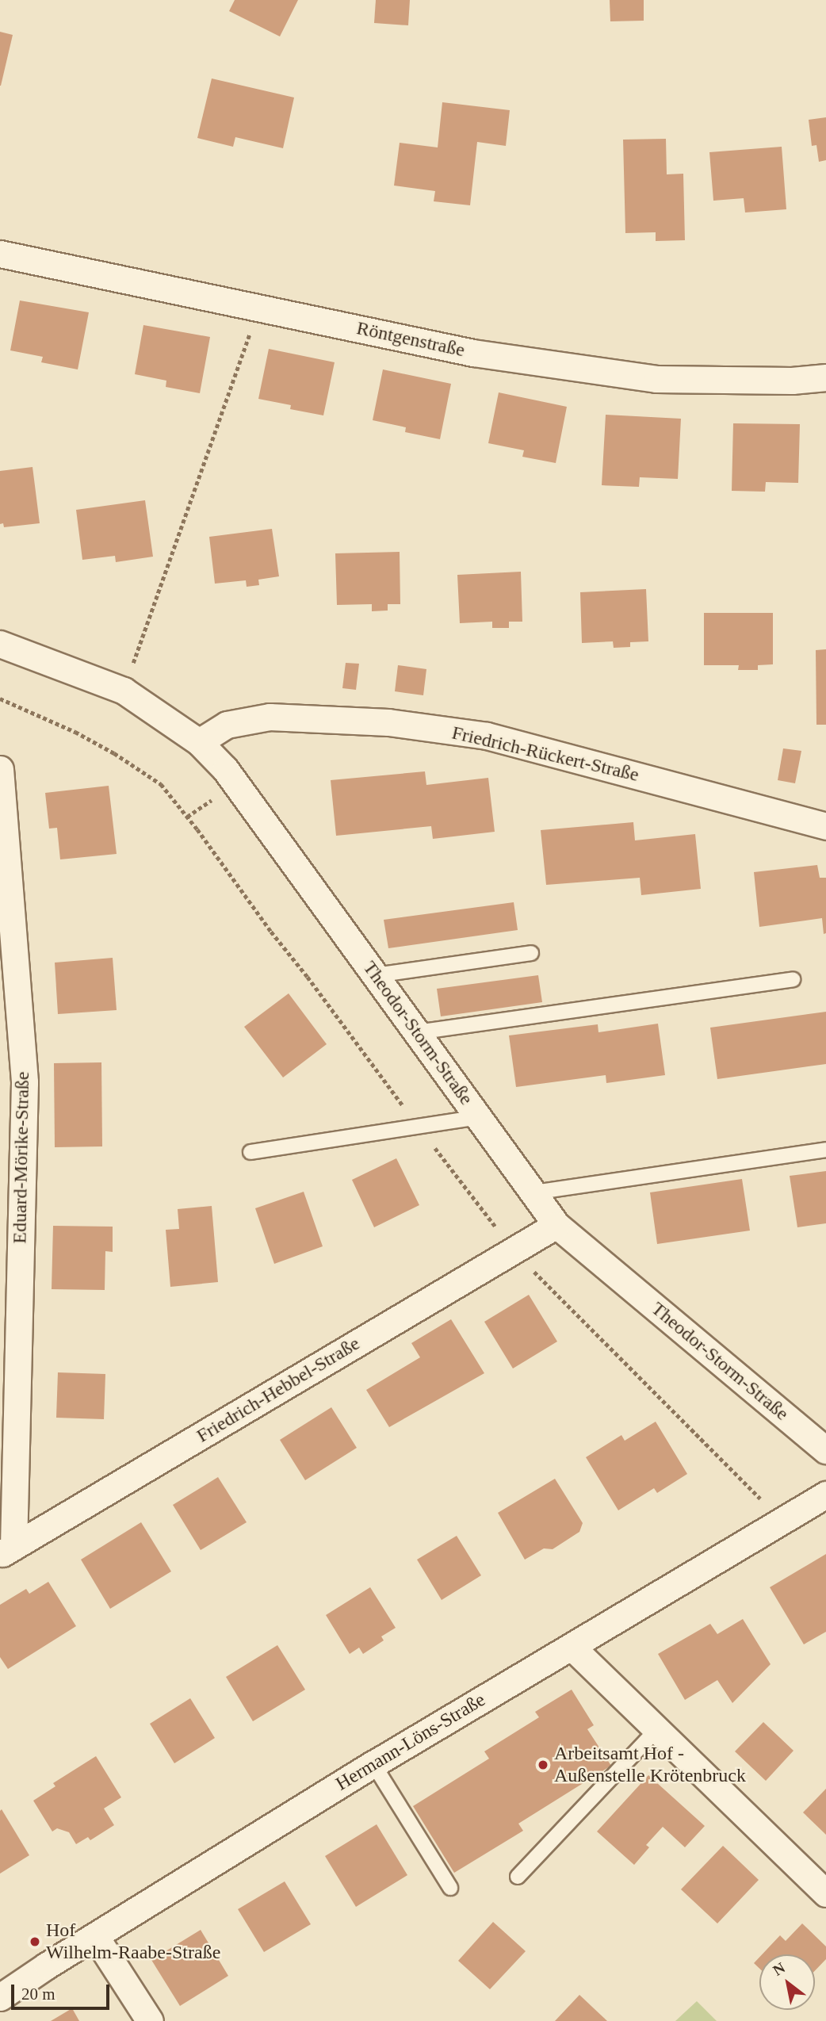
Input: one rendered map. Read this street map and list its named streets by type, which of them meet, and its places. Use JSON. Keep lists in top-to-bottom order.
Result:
{
  "streets": {
    "street": [
      "Röntgenstraße",
      "Friedrich-Rückert-Straße",
      "Theodor-Storm-Straße",
      "Eduard-Mörike-Straße",
      "Friedrich-Hebbel-Straße",
      "Hermann-Löns-Straße"
    ]
  },
  "crossings": [
    ["Friedrich-Rückert-Straße", "Theodor-Storm-Straße"],
    ["Theodor-Storm-Straße", "Friedrich-Hebbel-Straße"],
    ["Eduard-Mörike-Straße", "Friedrich-Hebbel-Straße"]
  ],
  "places": ["Arbeitsamt Hof - Außenstelle Krötenbruck", "Hof Wilhelm-Raabe-Straße"],
  "scale_bar": "20 m",
  "north": "top left"
}
